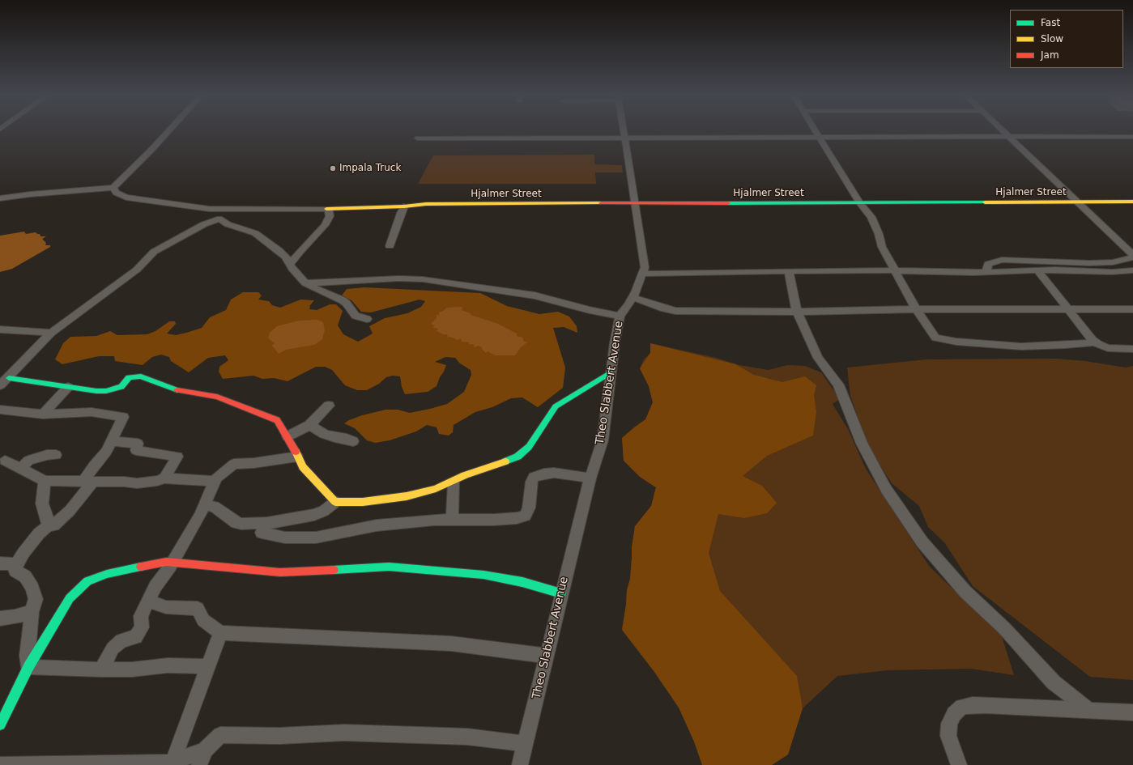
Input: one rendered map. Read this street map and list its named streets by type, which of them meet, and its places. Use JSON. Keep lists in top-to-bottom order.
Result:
{
  "streets": {
    "street": ["Hjalmer Street", "Theo Slabbert Avenue"]
  },
  "crossings": [
    ["Hjalmer Street", "Theo Slabbert Avenue"]
  ],
  "places": ["Impala Truck"],
  "legend": ["Fast", "Slow", "Jam"]
}
